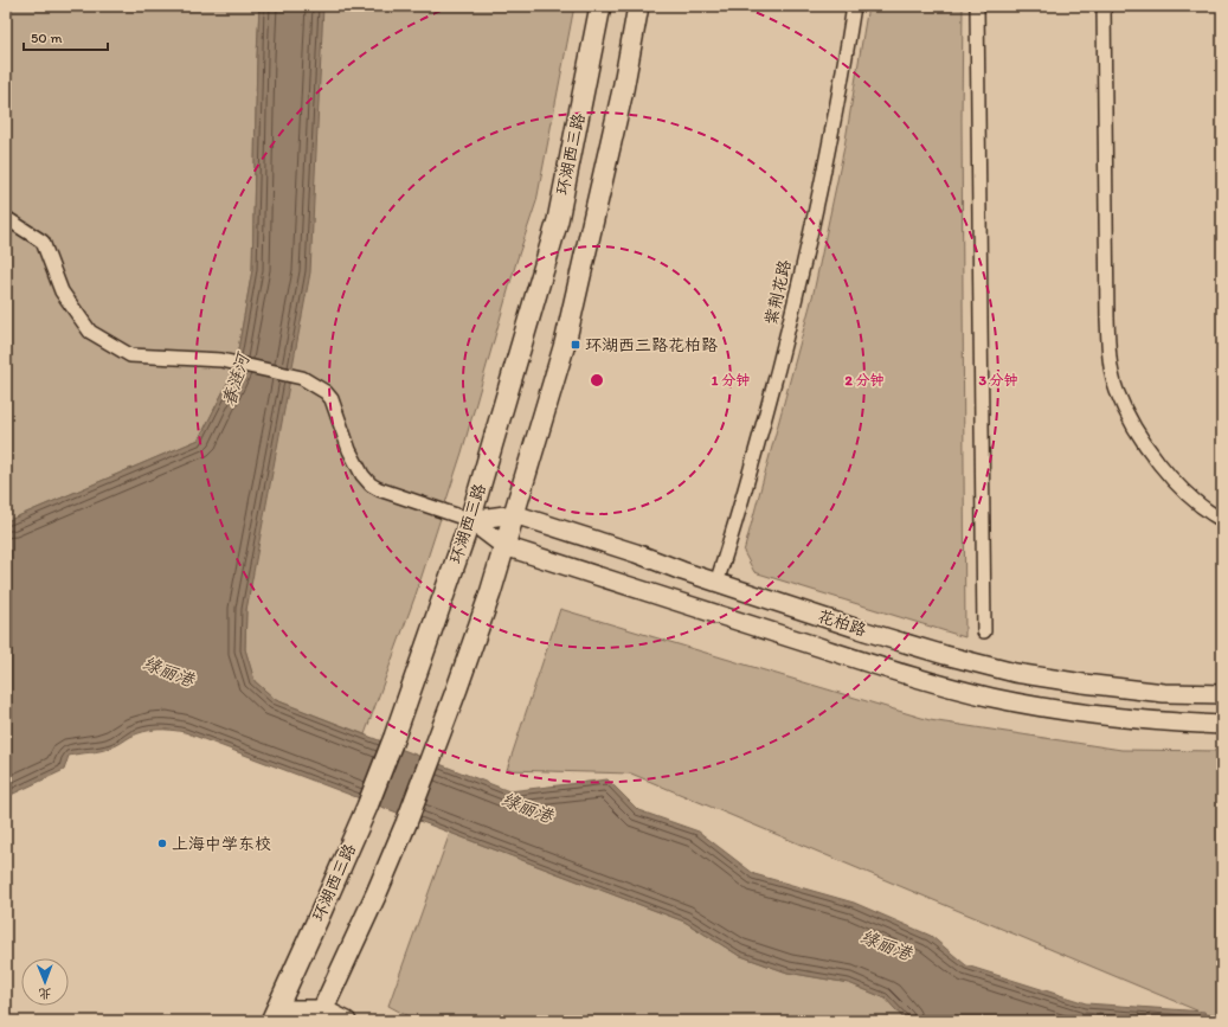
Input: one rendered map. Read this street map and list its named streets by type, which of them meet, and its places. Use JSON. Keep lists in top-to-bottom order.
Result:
{
  "streets": {
    "main road": ["环湖西三路", "花柏路"],
    "street": ["紫荆花路"]
  },
  "crossings": [
    ["环湖西三路", "花柏路"],
    ["紫荆花路", "花柏路"]
  ],
  "water": ["春涟河", "绿丽港"],
  "places": {
    "transit": ["环湖西三路花柏路"],
    "other": ["上海中学东校"]
  },
  "scale_bar": "50 m",
  "north": "bottom",
  "rings": ["1 分钟", "2 分钟", "3 分钟"]
}
